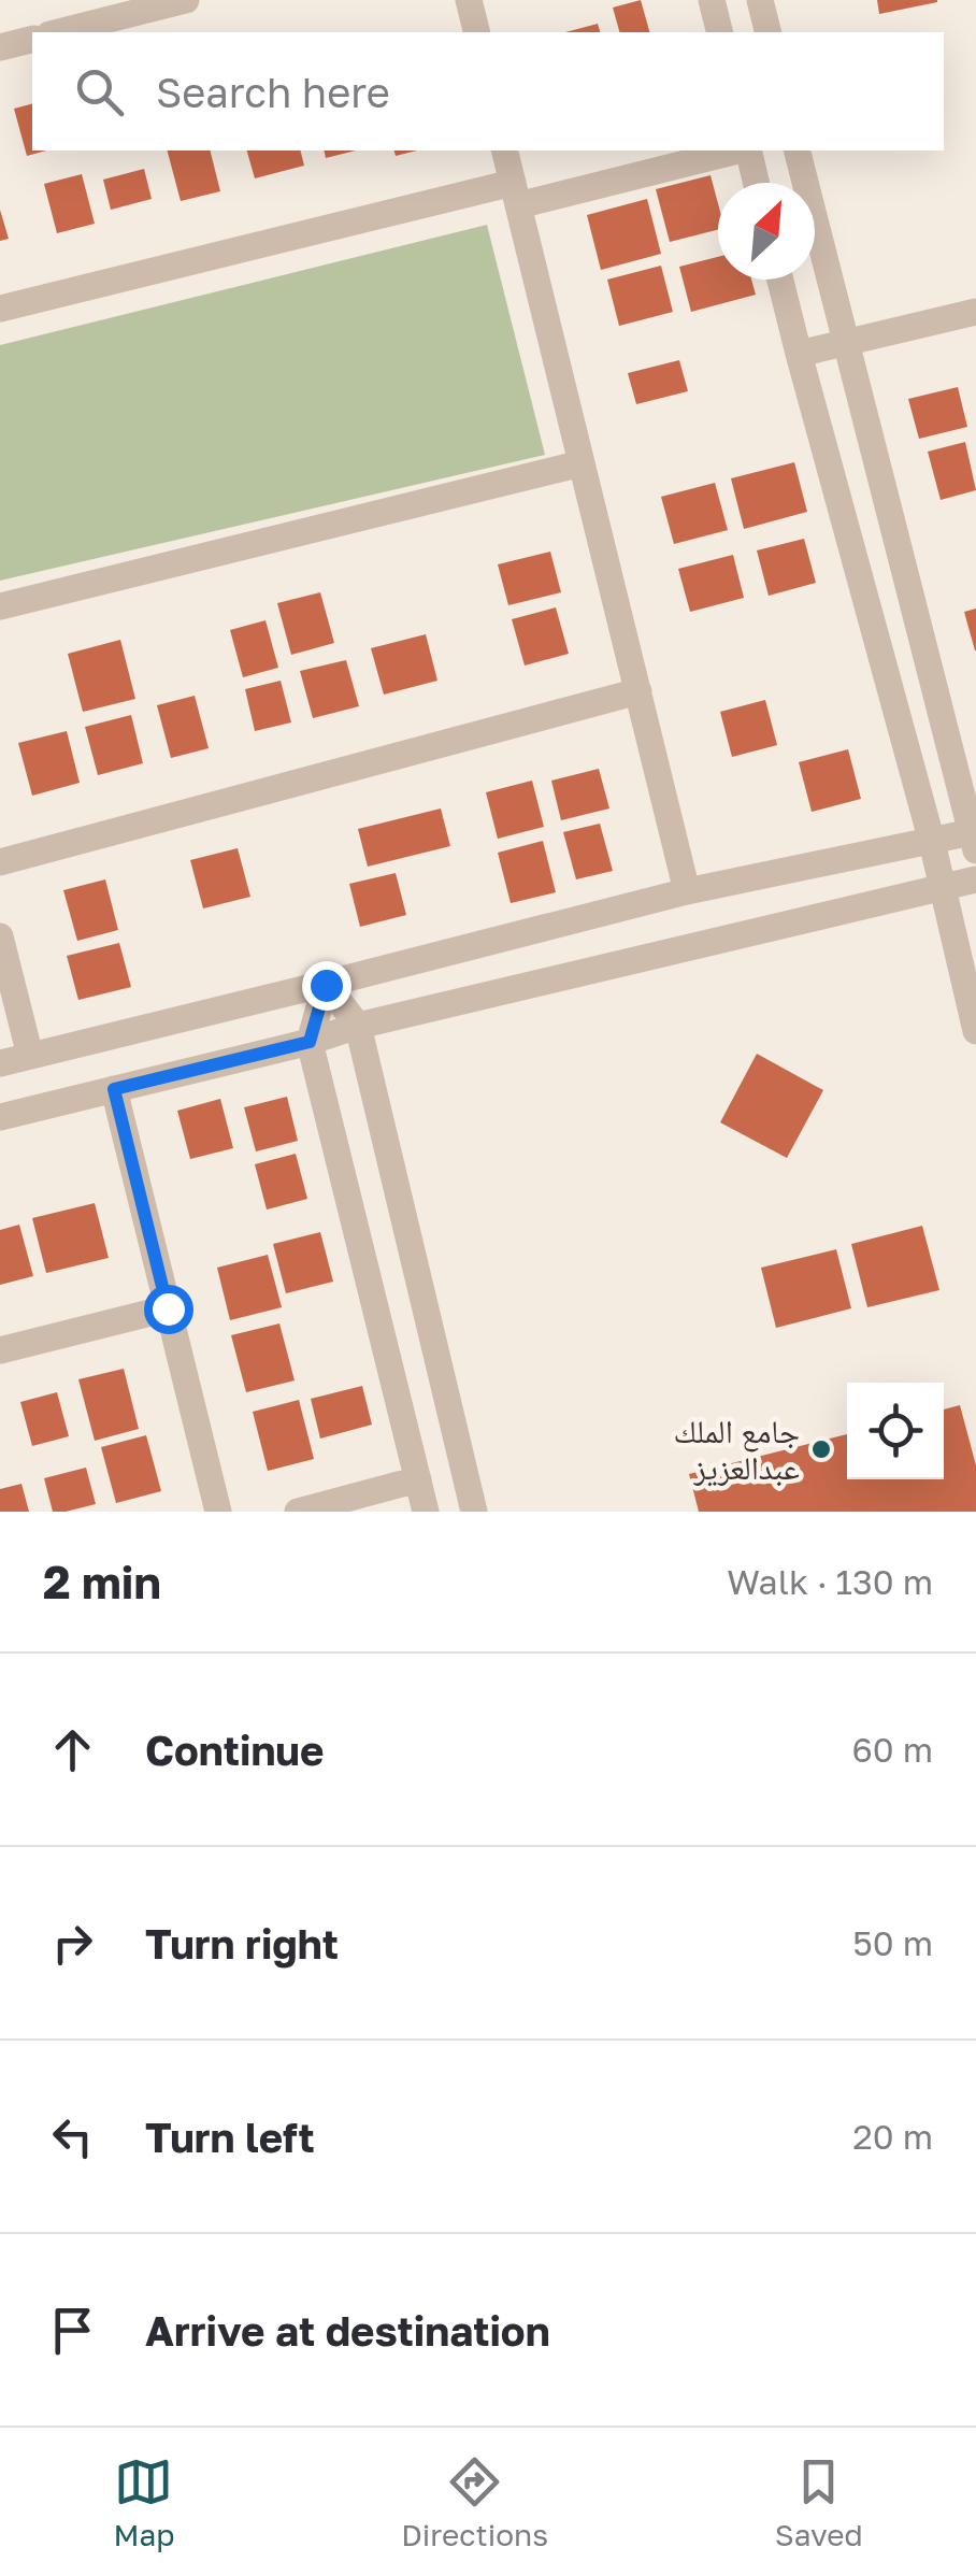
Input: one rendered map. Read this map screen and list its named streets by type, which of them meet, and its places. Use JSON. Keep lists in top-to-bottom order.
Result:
{
  "places": ["جامع الملك عبدالعزيز"],
  "north": "top right",
  "page": {
    "search": "Search here",
    "heading": ["2 min", "Walk · 130 m"],
    "list": [
      ["Continue", "60 m"],
      ["Turn right", "50 m"],
      ["Turn left", "20 m"],
      "Arrive at destination"
    ],
    "nav": ["Map", "Directions", "Saved"]
  }
}
